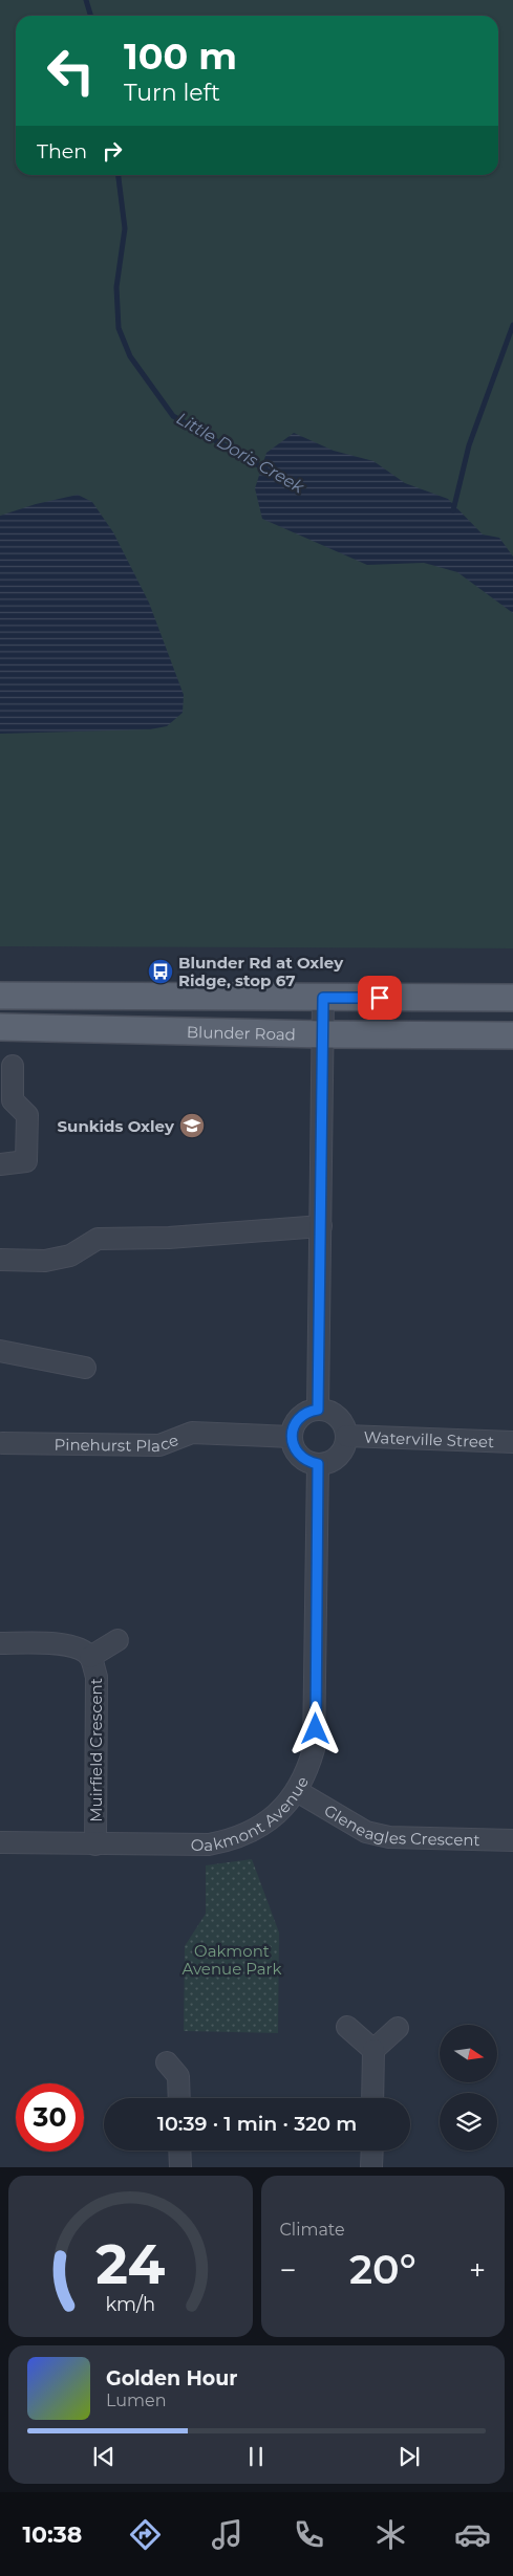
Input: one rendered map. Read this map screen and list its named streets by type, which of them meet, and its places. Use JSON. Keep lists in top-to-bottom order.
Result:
{
  "streets": {
    "main road": ["Blunder Road"],
    "street": [
      "Pinehurst Place",
      "Waterville Street",
      "Muirfield Crescent",
      "Oakmont Avenue",
      "Gleneagles Crescent"
    ]
  },
  "crossings": [
    ["Pinehurst Place", "Waterville Street"],
    ["Pinehurst Place", "Oakmont Avenue"],
    ["Waterville Street", "Oakmont Avenue"],
    ["Muirfield Crescent", "Oakmont Avenue"],
    ["Oakmont Avenue", "Gleneagles Crescent"]
  ],
  "water": ["Little Doris Creek"],
  "parks": ["Oakmont Avenue Park"],
  "places": {
    "bus stop": ["Blunder Rd at Oxley Ridge, stop 67"],
    "school or university": ["Sunkids Oxley"]
  },
  "north": "right",
  "page": {
    "turn": ["100 m", "Turn left"],
    "then": "Then",
    "limit": "30",
    "trip": "10:39 · 1 min · 320 m",
    "tile": "Climate",
    "heat": ["−", "20°", "+"],
    "song": ["Golden Hour", "Lumen"],
    "tabs": "10:38",
    "gauge": ["24", "km/h"]
  }
}
